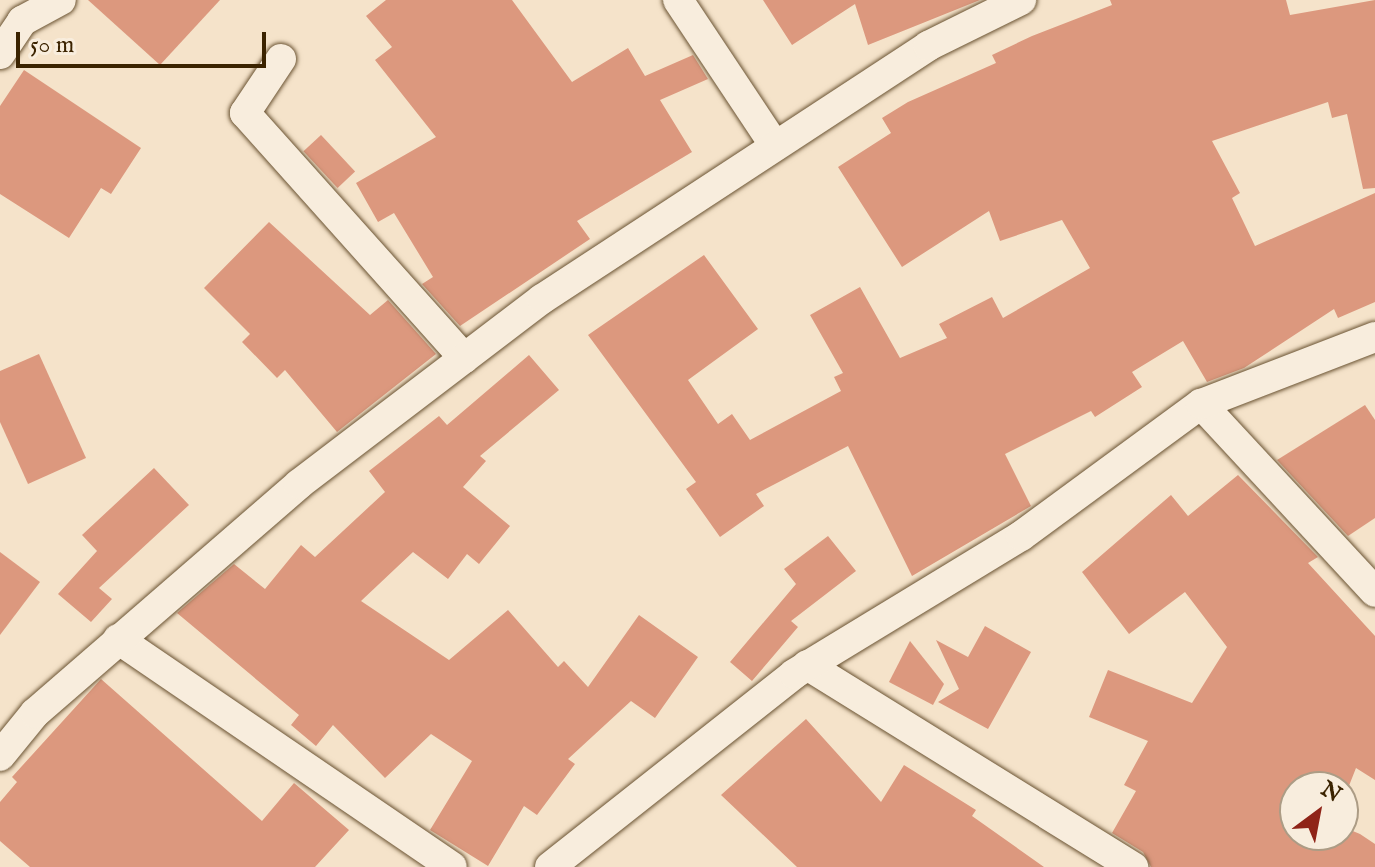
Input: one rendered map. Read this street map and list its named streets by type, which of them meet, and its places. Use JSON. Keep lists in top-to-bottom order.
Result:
{
  "scale_bar": "50 m",
  "north": "top right"
}
